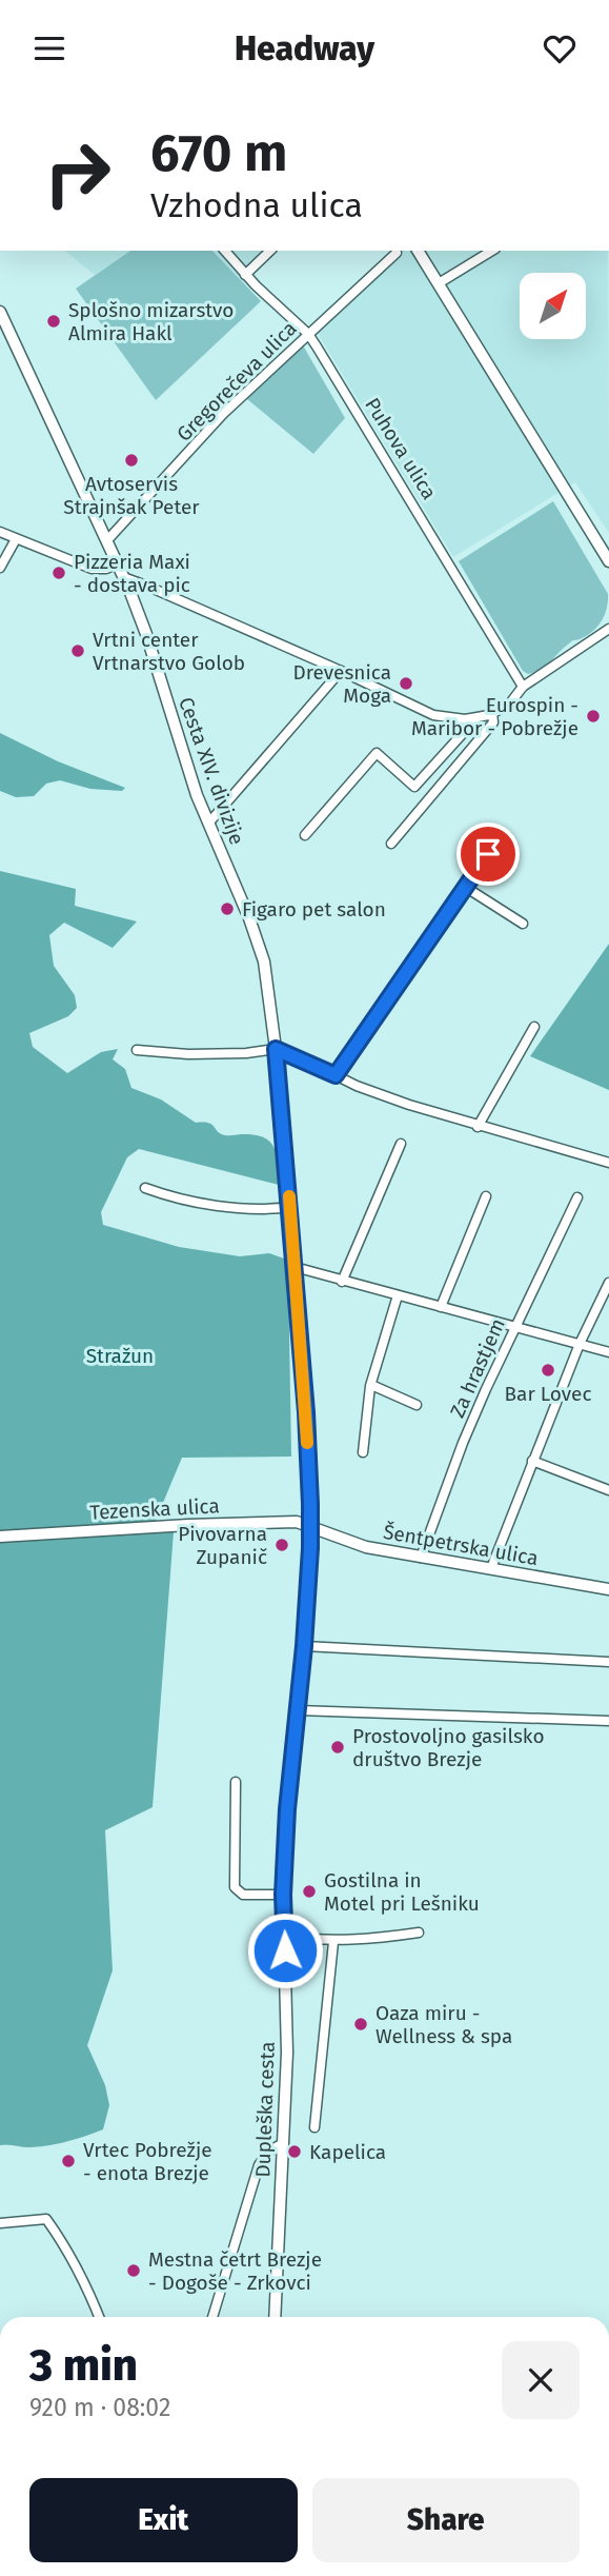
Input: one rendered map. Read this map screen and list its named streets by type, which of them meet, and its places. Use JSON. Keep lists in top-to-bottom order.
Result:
{
  "streets": {
    "street": [
      "Gregorečeva ulica",
      "Puhova ulica",
      "Cesta XIV. divizije",
      "Za hrastjem",
      "Tezenska ulica",
      "Šentpetrska ulica",
      "Dupleška cesta"
    ]
  },
  "crossings": [
    ["Gregorečeva ulica", "Puhova ulica"],
    ["Gregorečeva ulica", "Cesta XIV. divizije"],
    ["Cesta XIV. divizije", "Dupleška cesta"],
    ["Za hrastjem", "Šentpetrska ulica"],
    ["Tezenska ulica", "Šentpetrska ulica"],
    ["Tezenska ulica", "Dupleška cesta"],
    ["Šentpetrska ulica", "Dupleška cesta"]
  ],
  "parks": ["Stražun"],
  "places": [
    "Splošno mizarstvo Almira Hakl",
    "Avtoservis Strajnšak Peter",
    "Pizzeria Maxi - dostava pic",
    "Vrtni center Vrtnarstvo Golob",
    "Drevesnica Moga",
    "Eurospin - Maribor - Pobrežje",
    "Figaro pet salon",
    "Bar Lovec",
    "Pivovarna Zupanič",
    "Prostovoljno gasilsko društvo Brezje",
    "Gostilna in Motel pri Lešniku",
    "Oaza miru - Wellness & spa",
    "Kapelica",
    "Vrtec Pobrežje - enota Brezje",
    "Mestna četrt Brezje - Dogoše - Zrkovci"
  ],
  "north": "top right",
  "page": {
    "header": "Headway",
    "turn": ["670 m", "Vzhodna ulica"],
    "heading": ["3 min", "920 m · 08:02"],
    "buttons": ["Exit", "Share"]
  }
}
